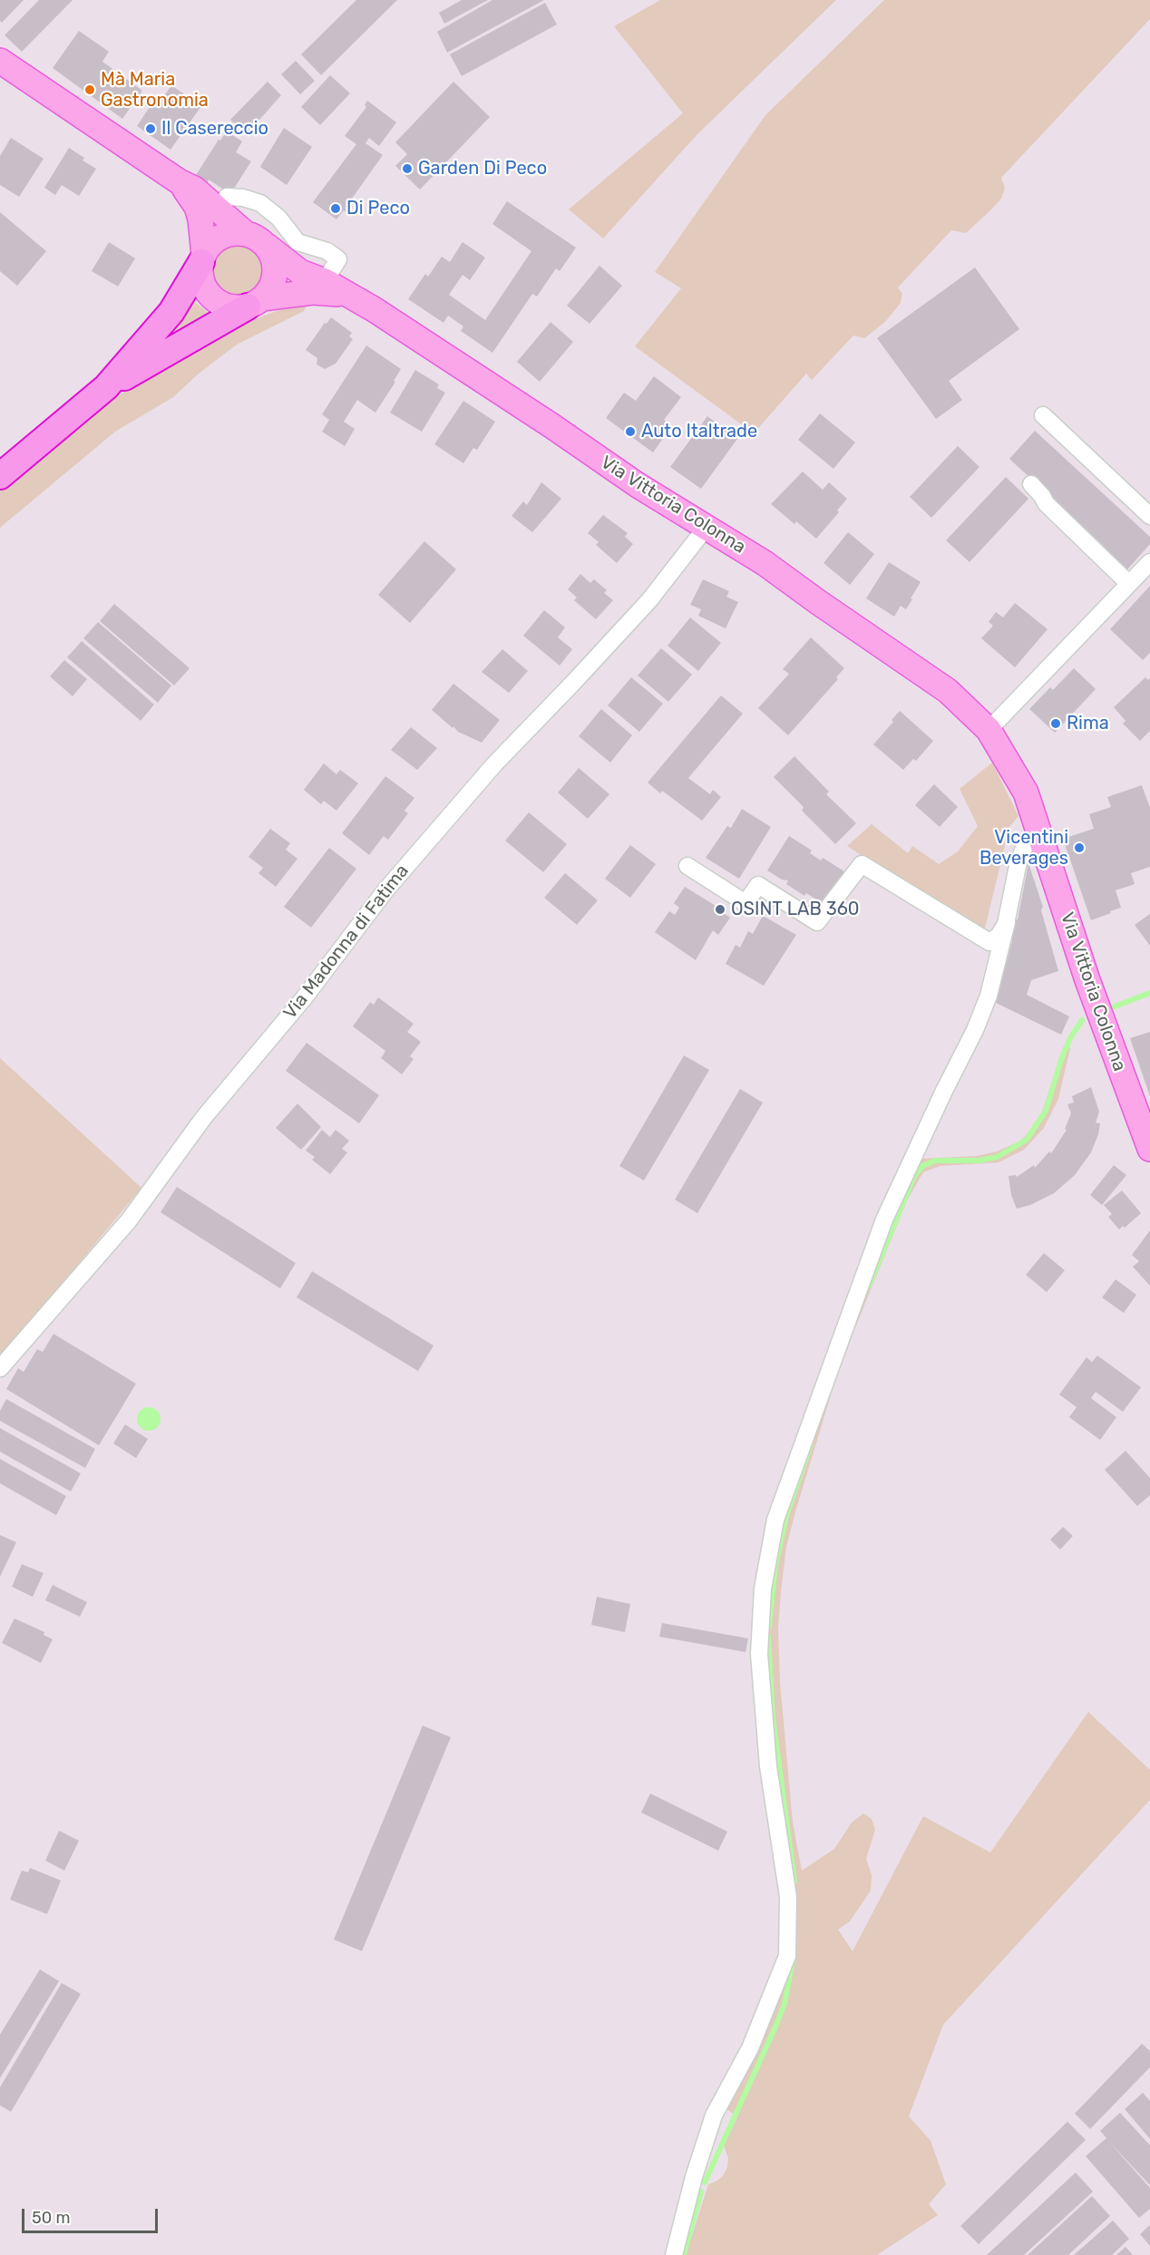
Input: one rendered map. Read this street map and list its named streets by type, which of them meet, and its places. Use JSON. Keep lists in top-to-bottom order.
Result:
{
  "streets": {
    "main road": ["Via Vittoria Colonna"],
    "street": ["Via Madonna di Fatima"]
  },
  "crossings": [
    ["Via Vittoria Colonna", "Via Madonna di Fatima"]
  ],
  "places": [
    "Mà Maria Gastronomia",
    "Il Casereccio",
    "Garden Di Peco",
    "Di Peco",
    "Auto Italtrade",
    "Rima",
    "Vicentini Beverages",
    "OSINT LAB 360"
  ],
  "scale_bar": "50 m"
}
